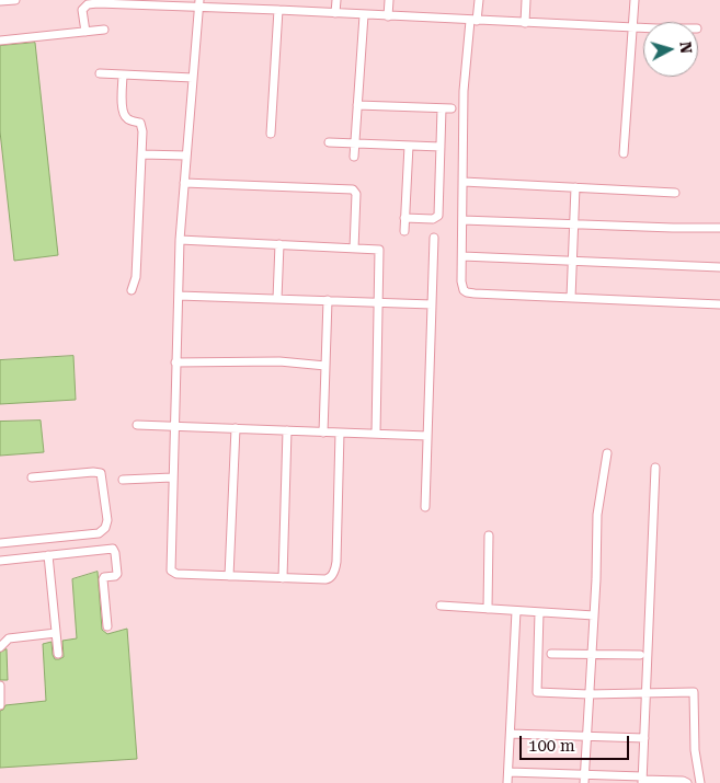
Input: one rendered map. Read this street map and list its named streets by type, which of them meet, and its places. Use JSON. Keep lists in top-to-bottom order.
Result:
{
  "scale_bar": "100 m",
  "north": "right"
}
